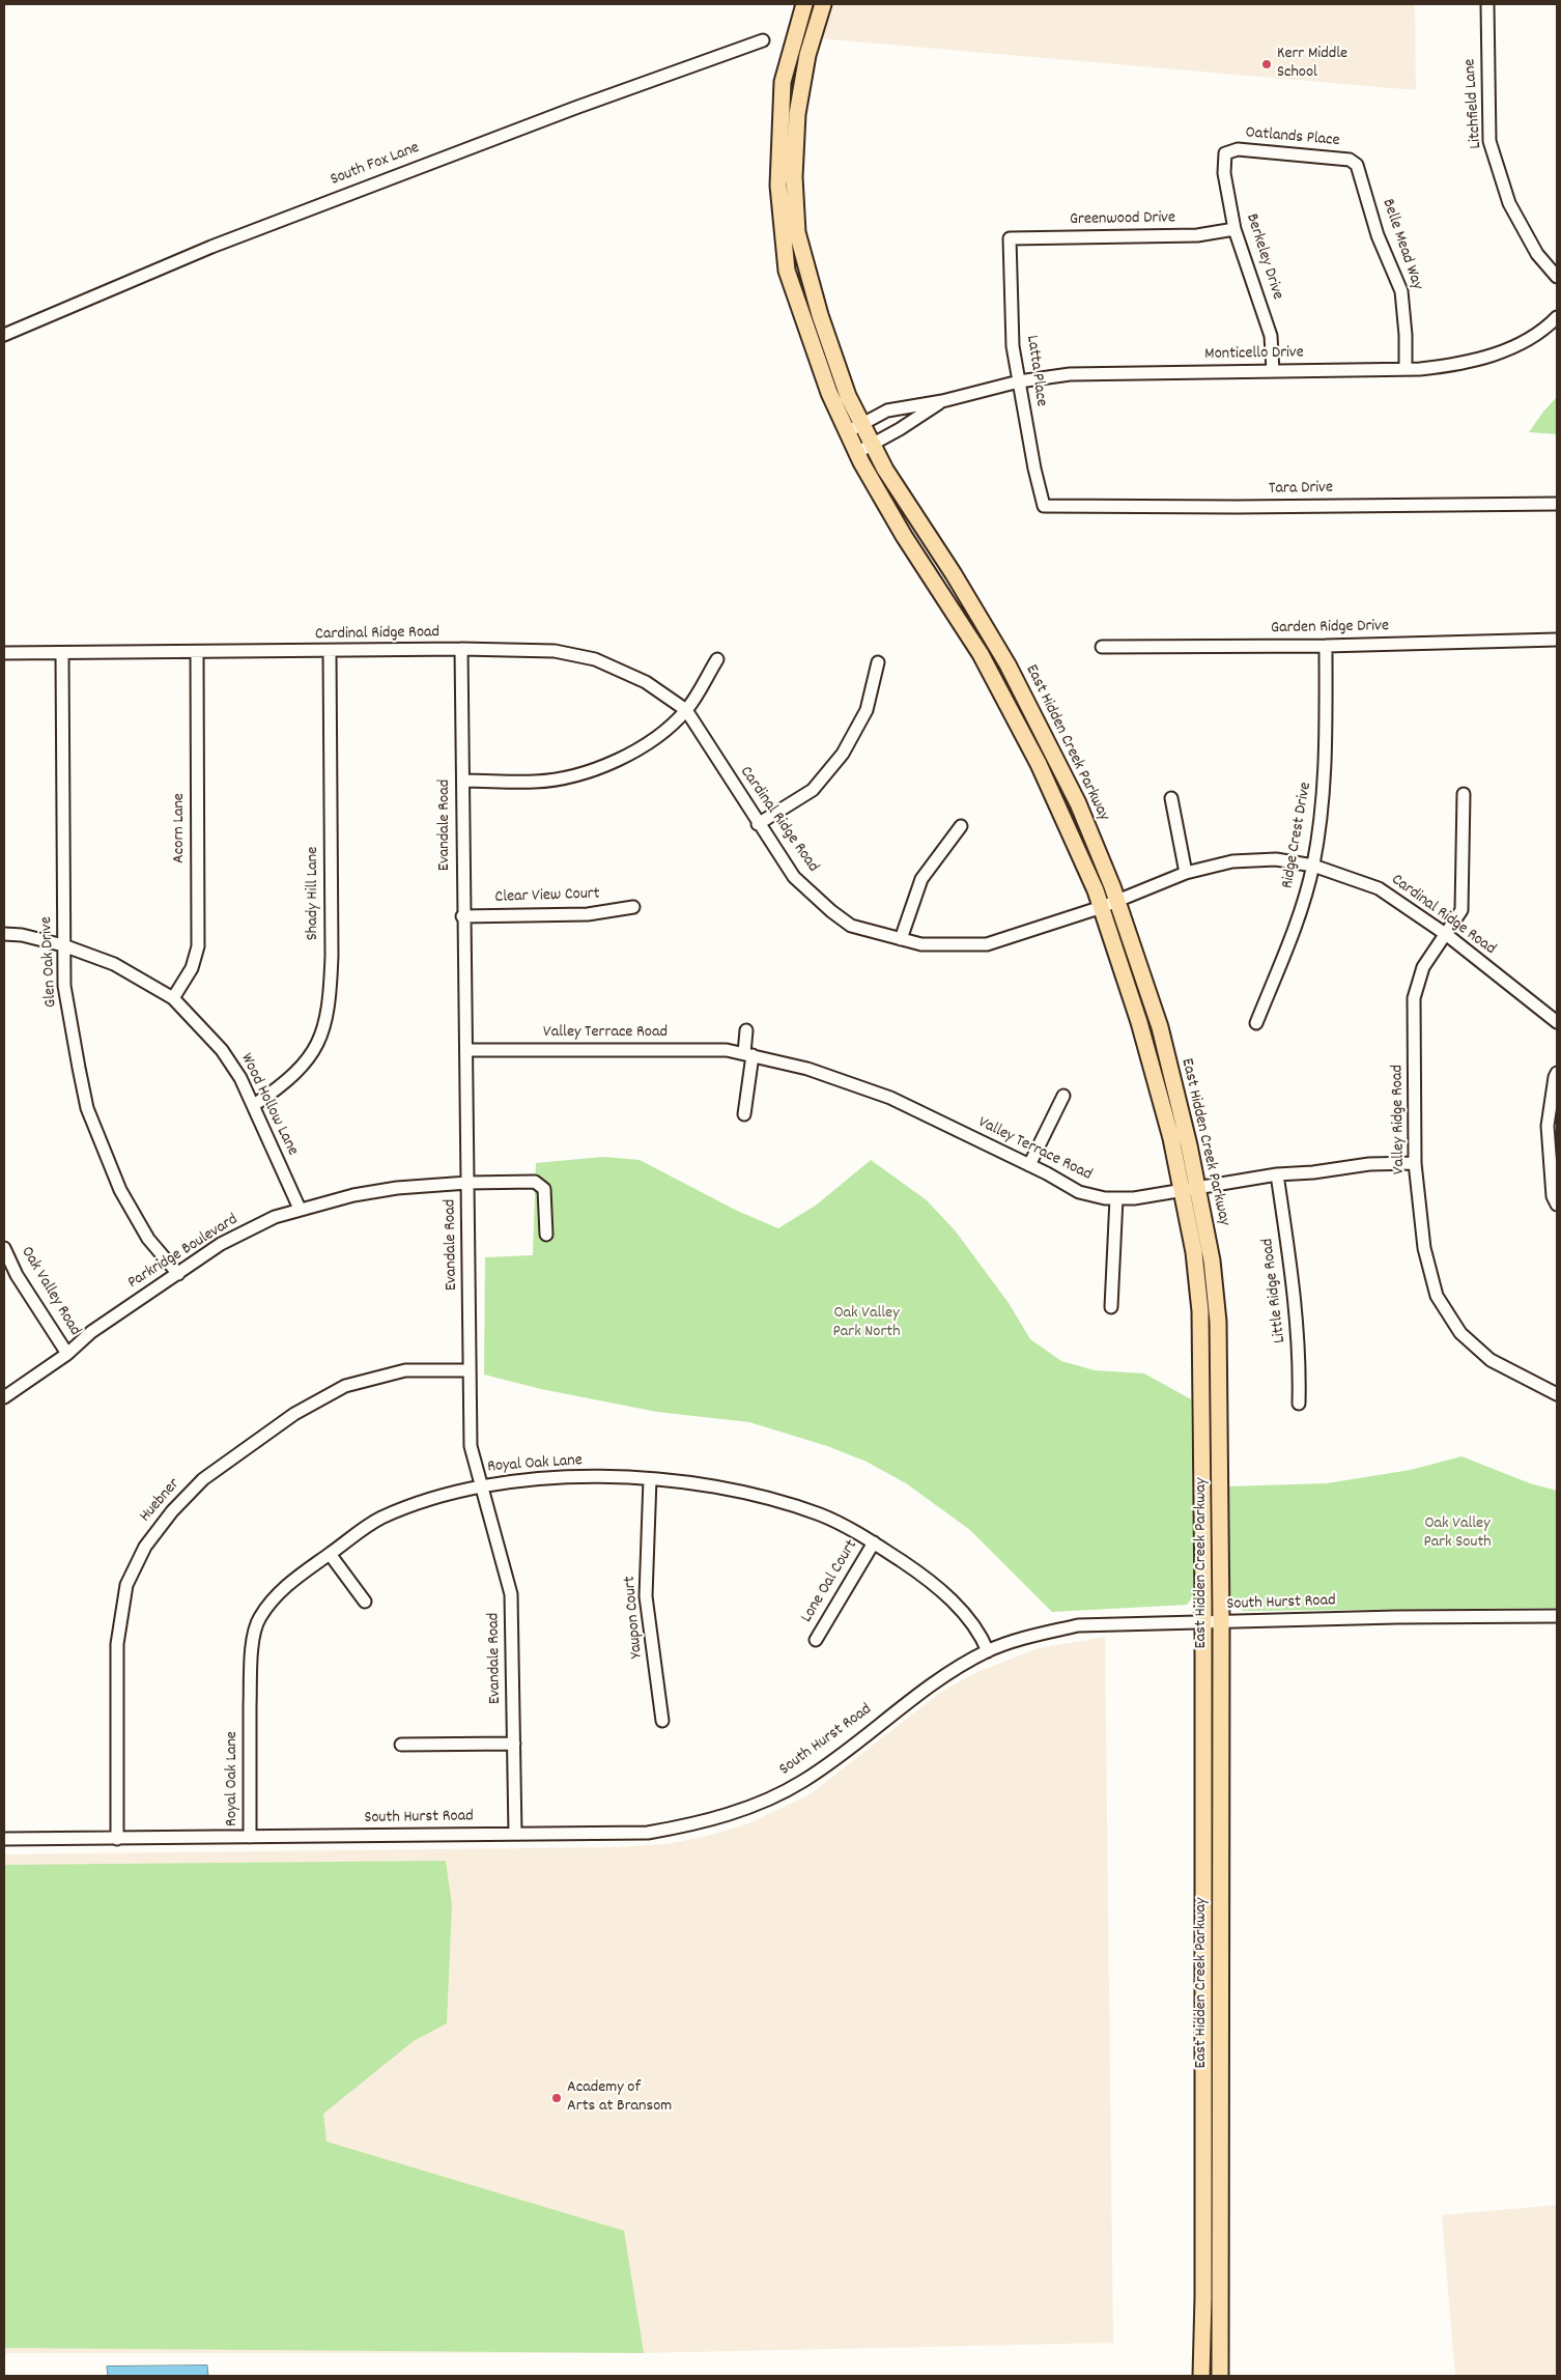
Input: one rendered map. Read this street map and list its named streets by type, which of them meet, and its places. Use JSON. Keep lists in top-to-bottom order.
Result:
{
  "streets": {
    "main road": ["East Hidden Creek Parkway"],
    "street": [
      "Litchfield Lane",
      "Oatlands Place",
      "South Fox Lane",
      "Greenwood Drive",
      "Belle Mead Way",
      "Berkeley Drive",
      "Monticello Drive",
      "Latta Place",
      "Tara Drive",
      "Garden Ridge Drive",
      "Cardinal Ridge Road",
      "Evandale Road",
      "Acorn Lane",
      "Ridge Crest Drive",
      "Shady Hill Lane",
      "Clear View Court",
      "Glen Oak Drive",
      "Valley Terrace Road",
      "Wood Hollow Lane",
      "Valley Ridge Road",
      "Parkridge Boulevard",
      "Little Ridge Road",
      "Oak Valley Road",
      "Royal Oak Lane",
      "Huebner",
      "Lone Oal Court",
      "South Hurst Road",
      "Yaupon Court"
    ]
  },
  "crossings": [
    ["Oatlands Place", "Belle Mead Way"],
    ["Oatlands Place", "Berkeley Drive"],
    ["Greenwood Drive", "Berkeley Drive"],
    ["Greenwood Drive", "Latta Place"],
    ["Belle Mead Way", "Monticello Drive"],
    ["Berkeley Drive", "Monticello Drive"],
    ["Monticello Drive", "Latta Place"],
    ["Monticello Drive", "East Hidden Creek Parkway"],
    ["Latta Place", "Tara Drive"],
    ["Garden Ridge Drive", "Ridge Crest Drive"],
    ["Cardinal Ridge Road", "East Hidden Creek Parkway"],
    ["Cardinal Ridge Road", "Evandale Road"],
    ["Cardinal Ridge Road", "Acorn Lane"],
    ["Cardinal Ridge Road", "Ridge Crest Drive"],
    ["Cardinal Ridge Road", "Shady Hill Lane"],
    ["Cardinal Ridge Road", "Glen Oak Drive"],
    ["Cardinal Ridge Road", "Valley Ridge Road"],
    ["East Hidden Creek Parkway", "Valley Terrace Road"],
    ["East Hidden Creek Parkway", "South Hurst Road"],
    ["Evandale Road", "Clear View Court"],
    ["Evandale Road", "Valley Terrace Road"],
    ["Evandale Road", "Parkridge Boulevard"],
    ["Evandale Road", "Royal Oak Lane"],
    ["Evandale Road", "Huebner"],
    ["Evandale Road", "South Hurst Road"],
    ["Acorn Lane", "Wood Hollow Lane"],
    ["Shady Hill Lane", "Wood Hollow Lane"],
    ["Glen Oak Drive", "Wood Hollow Lane"],
    ["Glen Oak Drive", "Parkridge Boulevard"],
    ["Valley Terrace Road", "Valley Ridge Road"],
    ["Valley Terrace Road", "Little Ridge Road"],
    ["Wood Hollow Lane", "Parkridge Boulevard"],
    ["Parkridge Boulevard", "Oak Valley Road"],
    ["Royal Oak Lane", "Lone Oal Court"],
    ["Royal Oak Lane", "South Hurst Road"],
    ["Royal Oak Lane", "Yaupon Court"],
    ["Huebner", "South Hurst Road"]
  ],
  "parks": ["Oak Valley Park North", "Oak Valley Park South"],
  "places": ["Kerr Middle School", "Academy of Arts at Bransom"]
}
